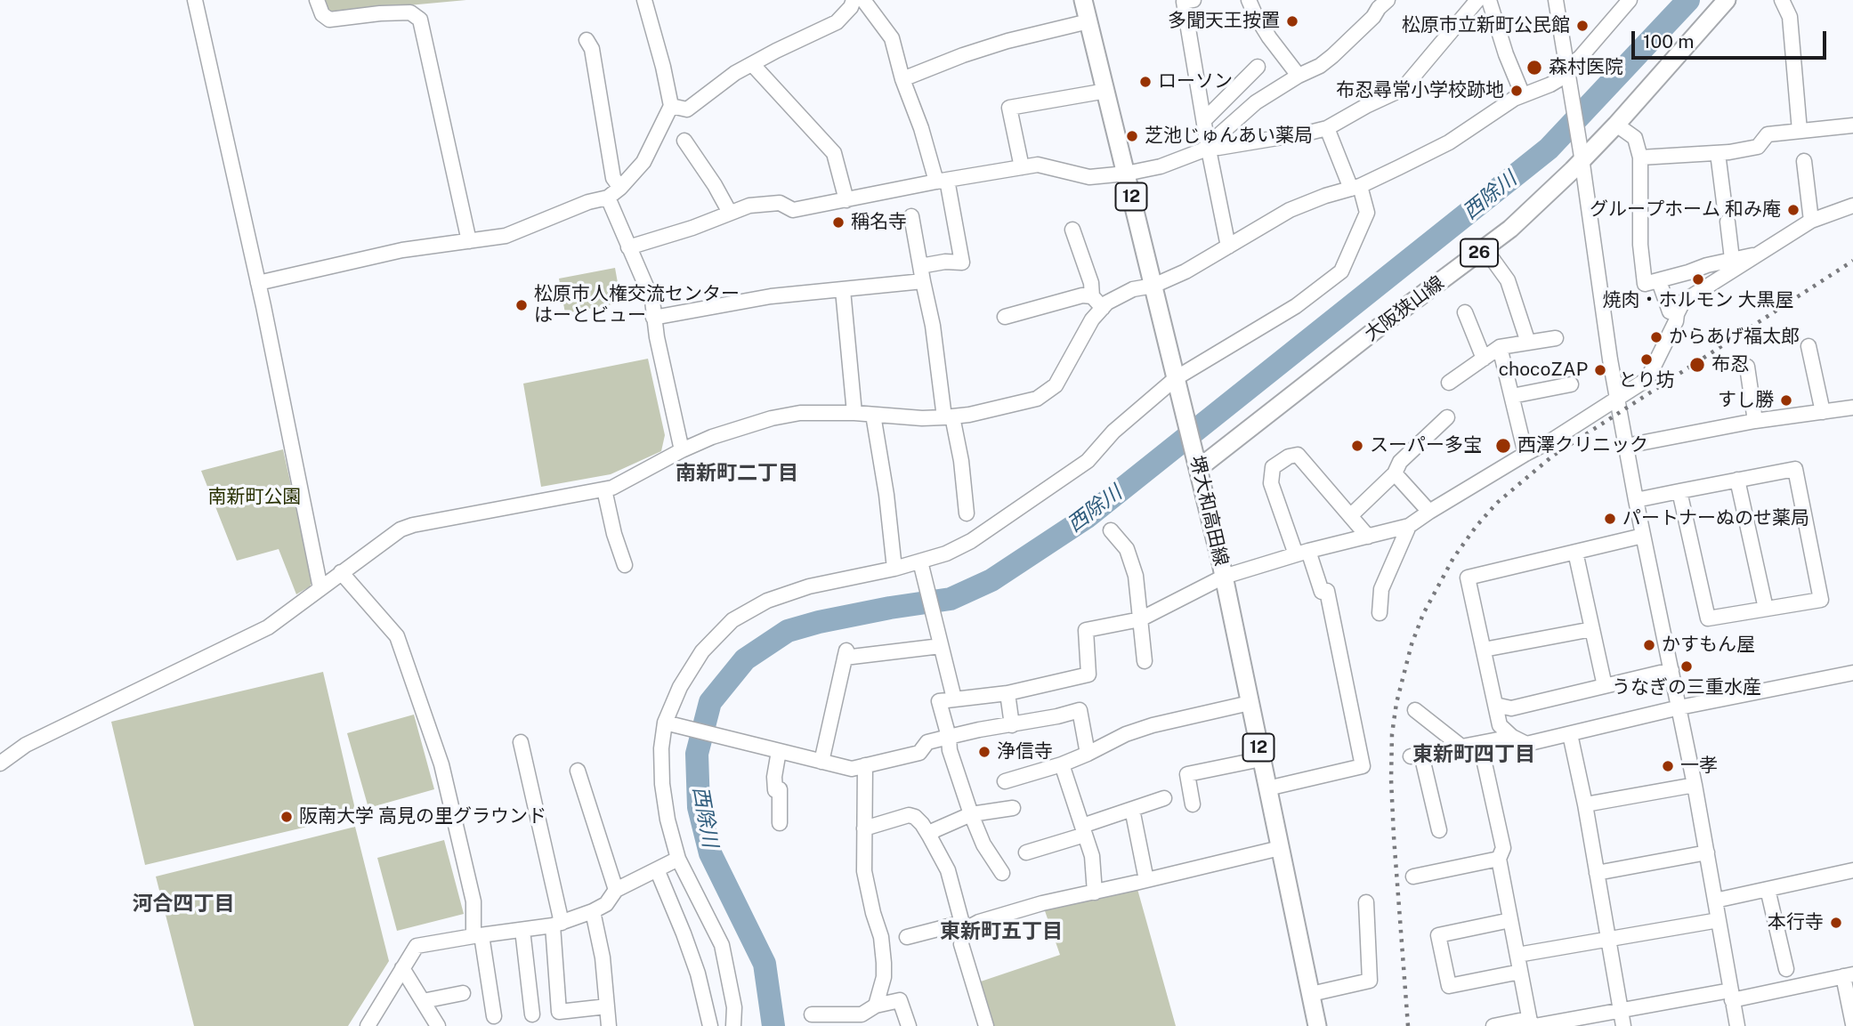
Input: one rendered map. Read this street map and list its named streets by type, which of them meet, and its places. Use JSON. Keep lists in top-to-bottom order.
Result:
{
  "streets": {
    "main road": [
      "12",
      "26",
      "大阪狭山線",
      "堺大和高田線"
    ]
  },
  "crossings": [
    ["大阪狭山線", "堺大和高田線"]
  ],
  "districts": [
    "南新町二丁目",
    "東新町四丁目",
    "河合四丁目",
    "東新町五丁目"
  ],
  "water": ["西除川"],
  "parks": ["南新町公園"],
  "places": [
    "多聞天王按置",
    "松原市立新町公民館",
    "森村医院",
    "ローソン",
    "布忍尋常小学校跡地",
    "芝池じゅんあい薬局",
    "グループホーム 和み庵",
    "稱名寺",
    "焼肉・ホルモン 大黒屋",
    "松原市人権交流センター はーとビュー",
    "からあげ福太郎",
    "とり坊",
    "布忍",
    "chocoZAP",
    "すし勝",
    "スーパー多宝",
    "西澤クリニック",
    "パートナーぬのせ薬局",
    "かすもん屋",
    "うなぎの三重水産",
    "浄信寺",
    "一孝",
    "阪南大学 高見の里グラウンド",
    "本行寺"
  ],
  "scale_bar": "100 m"
}
